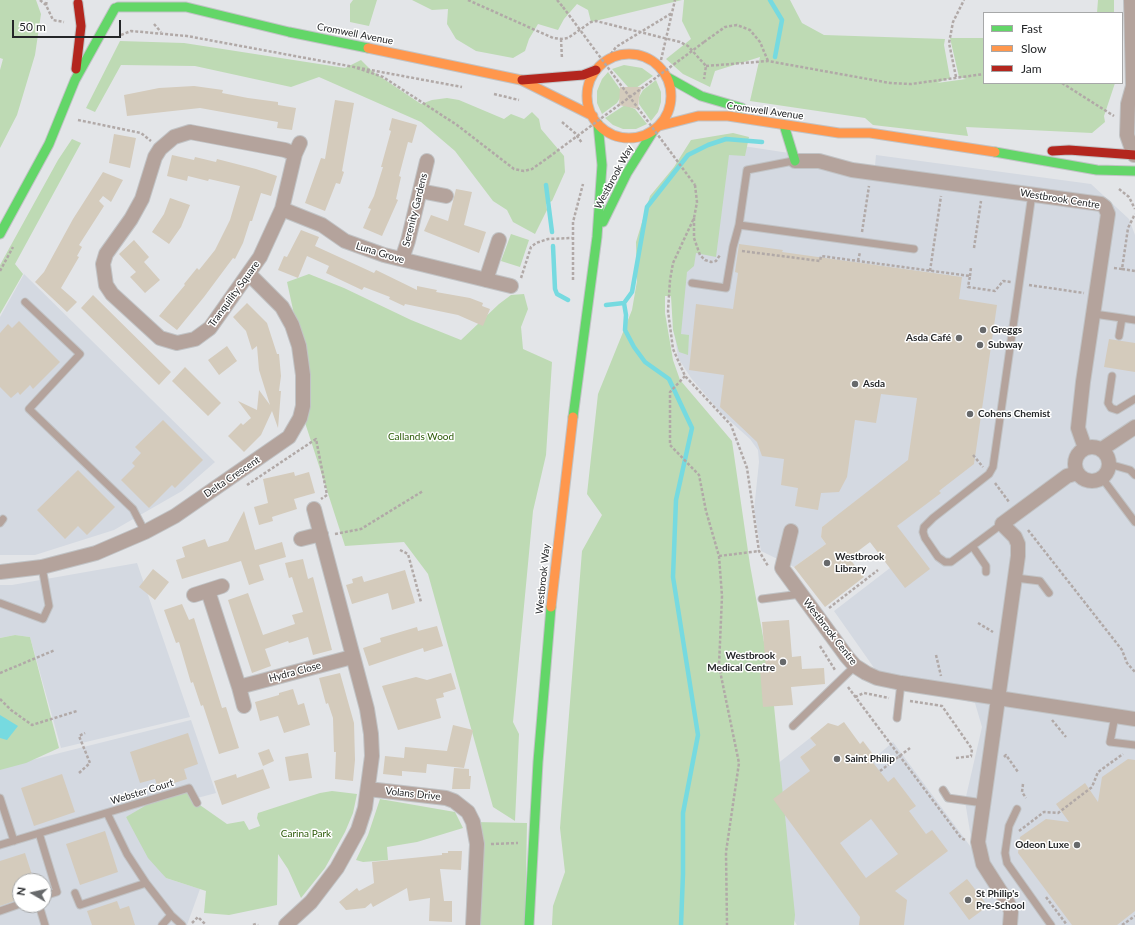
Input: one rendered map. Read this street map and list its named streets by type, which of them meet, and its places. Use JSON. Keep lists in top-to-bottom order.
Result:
{
  "streets": {
    "main road": ["Cromwell Avenue", "Westbrook Way"],
    "street": [
      "Westbrook Centre",
      "Serenity Gardens",
      "Luna Grove",
      "Tranquility Square",
      "Delta Crescent",
      "Hydra Close",
      "Volans Drive"
    ],
    "lane": ["Webster Court"]
  },
  "crossings": [
    ["Cromwell Avenue", "Westbrook Way"],
    ["Serenity Gardens", "Luna Grove"],
    ["Luna Grove", "Tranquility Square"],
    ["Tranquility Square", "Delta Crescent"]
  ],
  "parks": ["Callands Wood", "Carina Park"],
  "places": [
    "Greggs",
    "Asda Café",
    "Subway",
    "Asda",
    "Cohens Chemist",
    "Westbrook Library",
    "Westbrook Medical Centre",
    "Saint Philip",
    "Odeon Luxe",
    "St Philip's Pre-School"
  ],
  "legend": ["Fast", "Slow", "Jam"],
  "scale_bar": "50 m",
  "north": "left"
}
